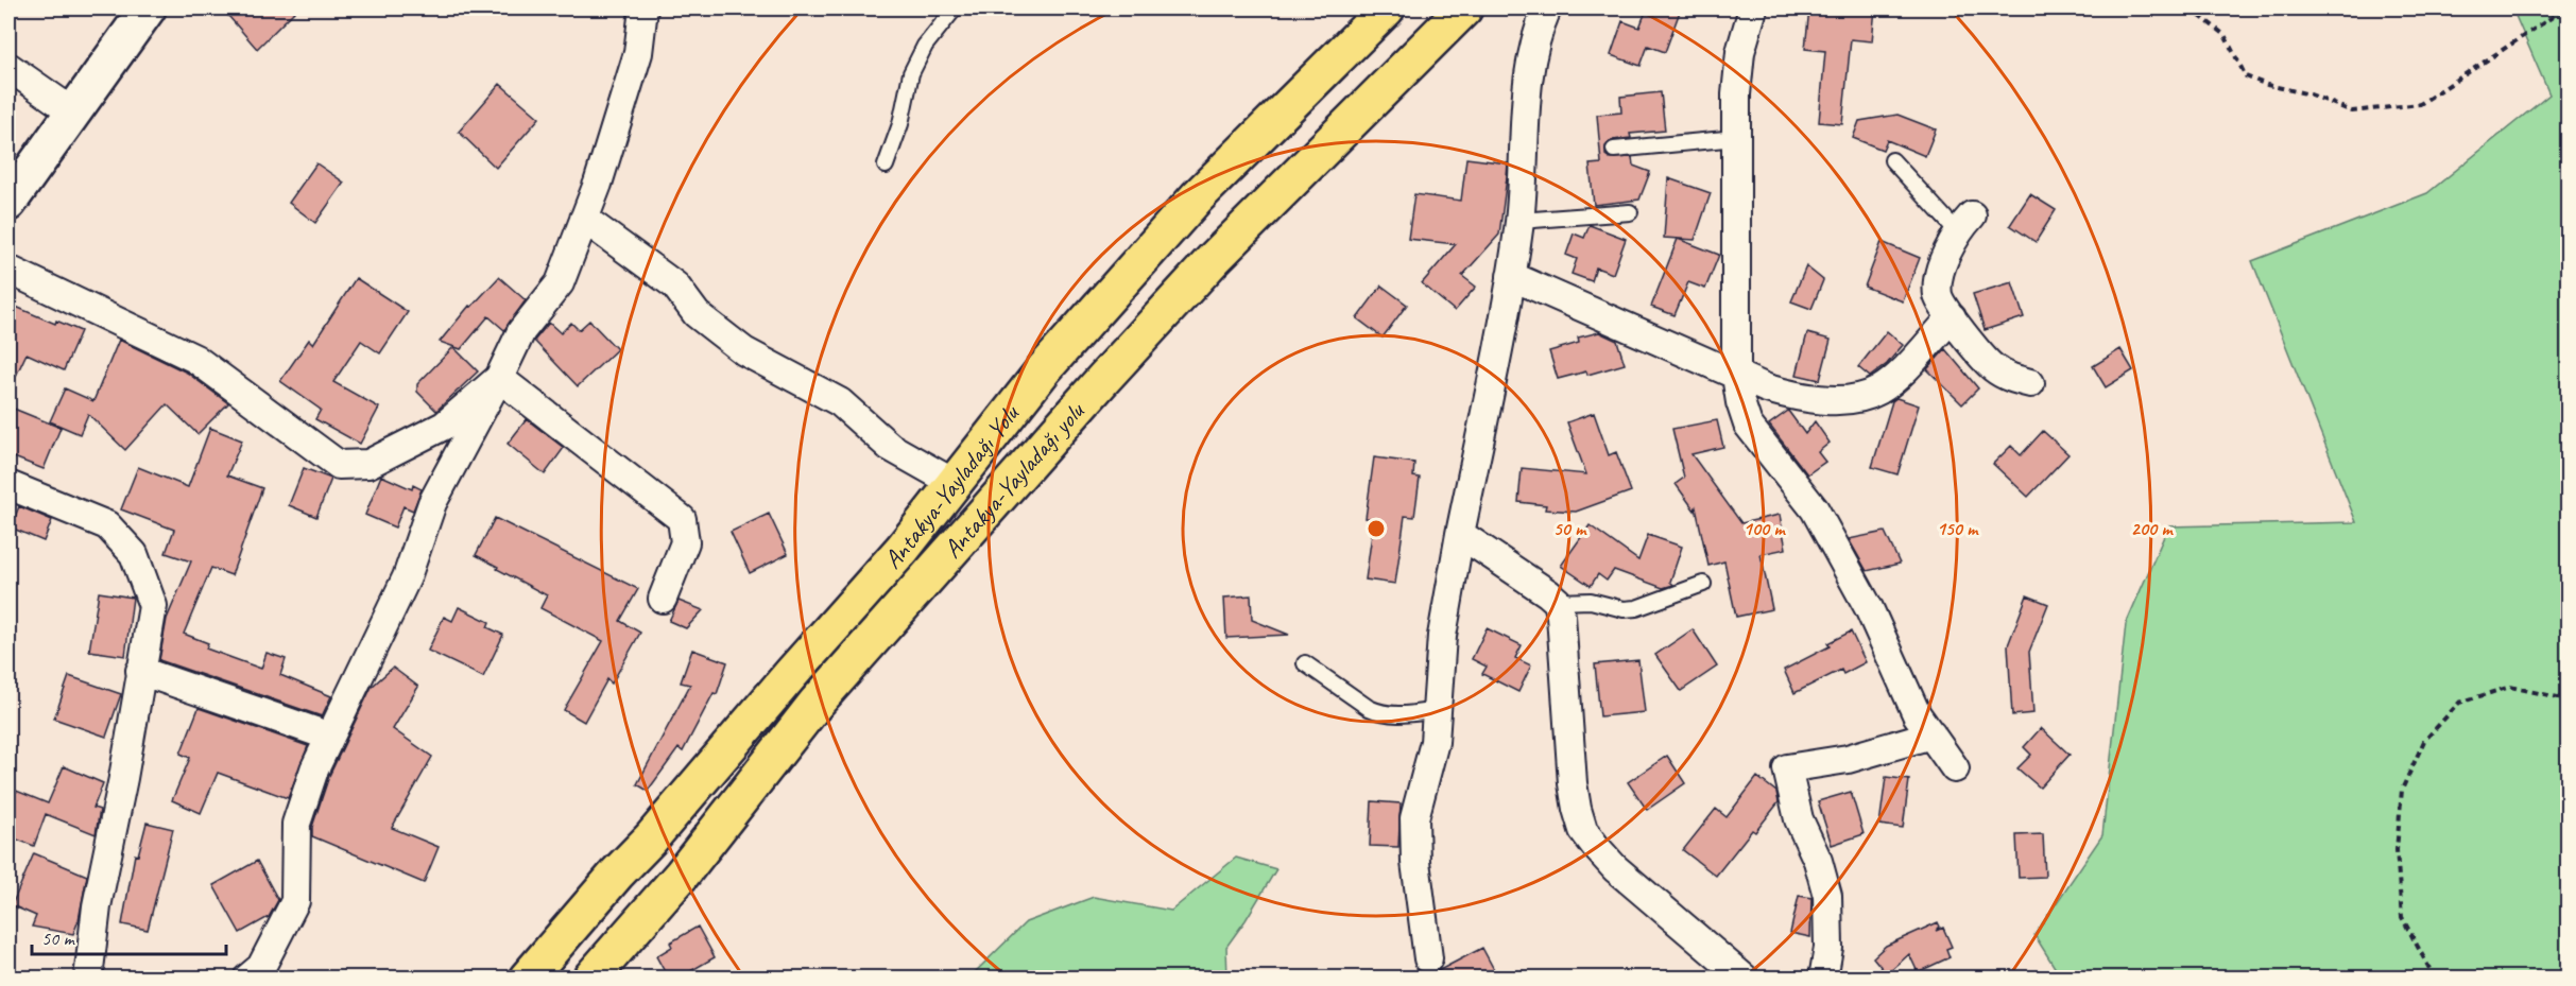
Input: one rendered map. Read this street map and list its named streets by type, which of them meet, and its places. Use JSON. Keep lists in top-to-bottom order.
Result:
{
  "streets": {
    "highway": ["Antakya-Yayladağı yolu", "Antakya-Yayladağı Yolu"]
  },
  "scale_bar": "50 m",
  "rings": [
    "50 m",
    "100 m",
    "150 m",
    "200 m"
  ]
}
